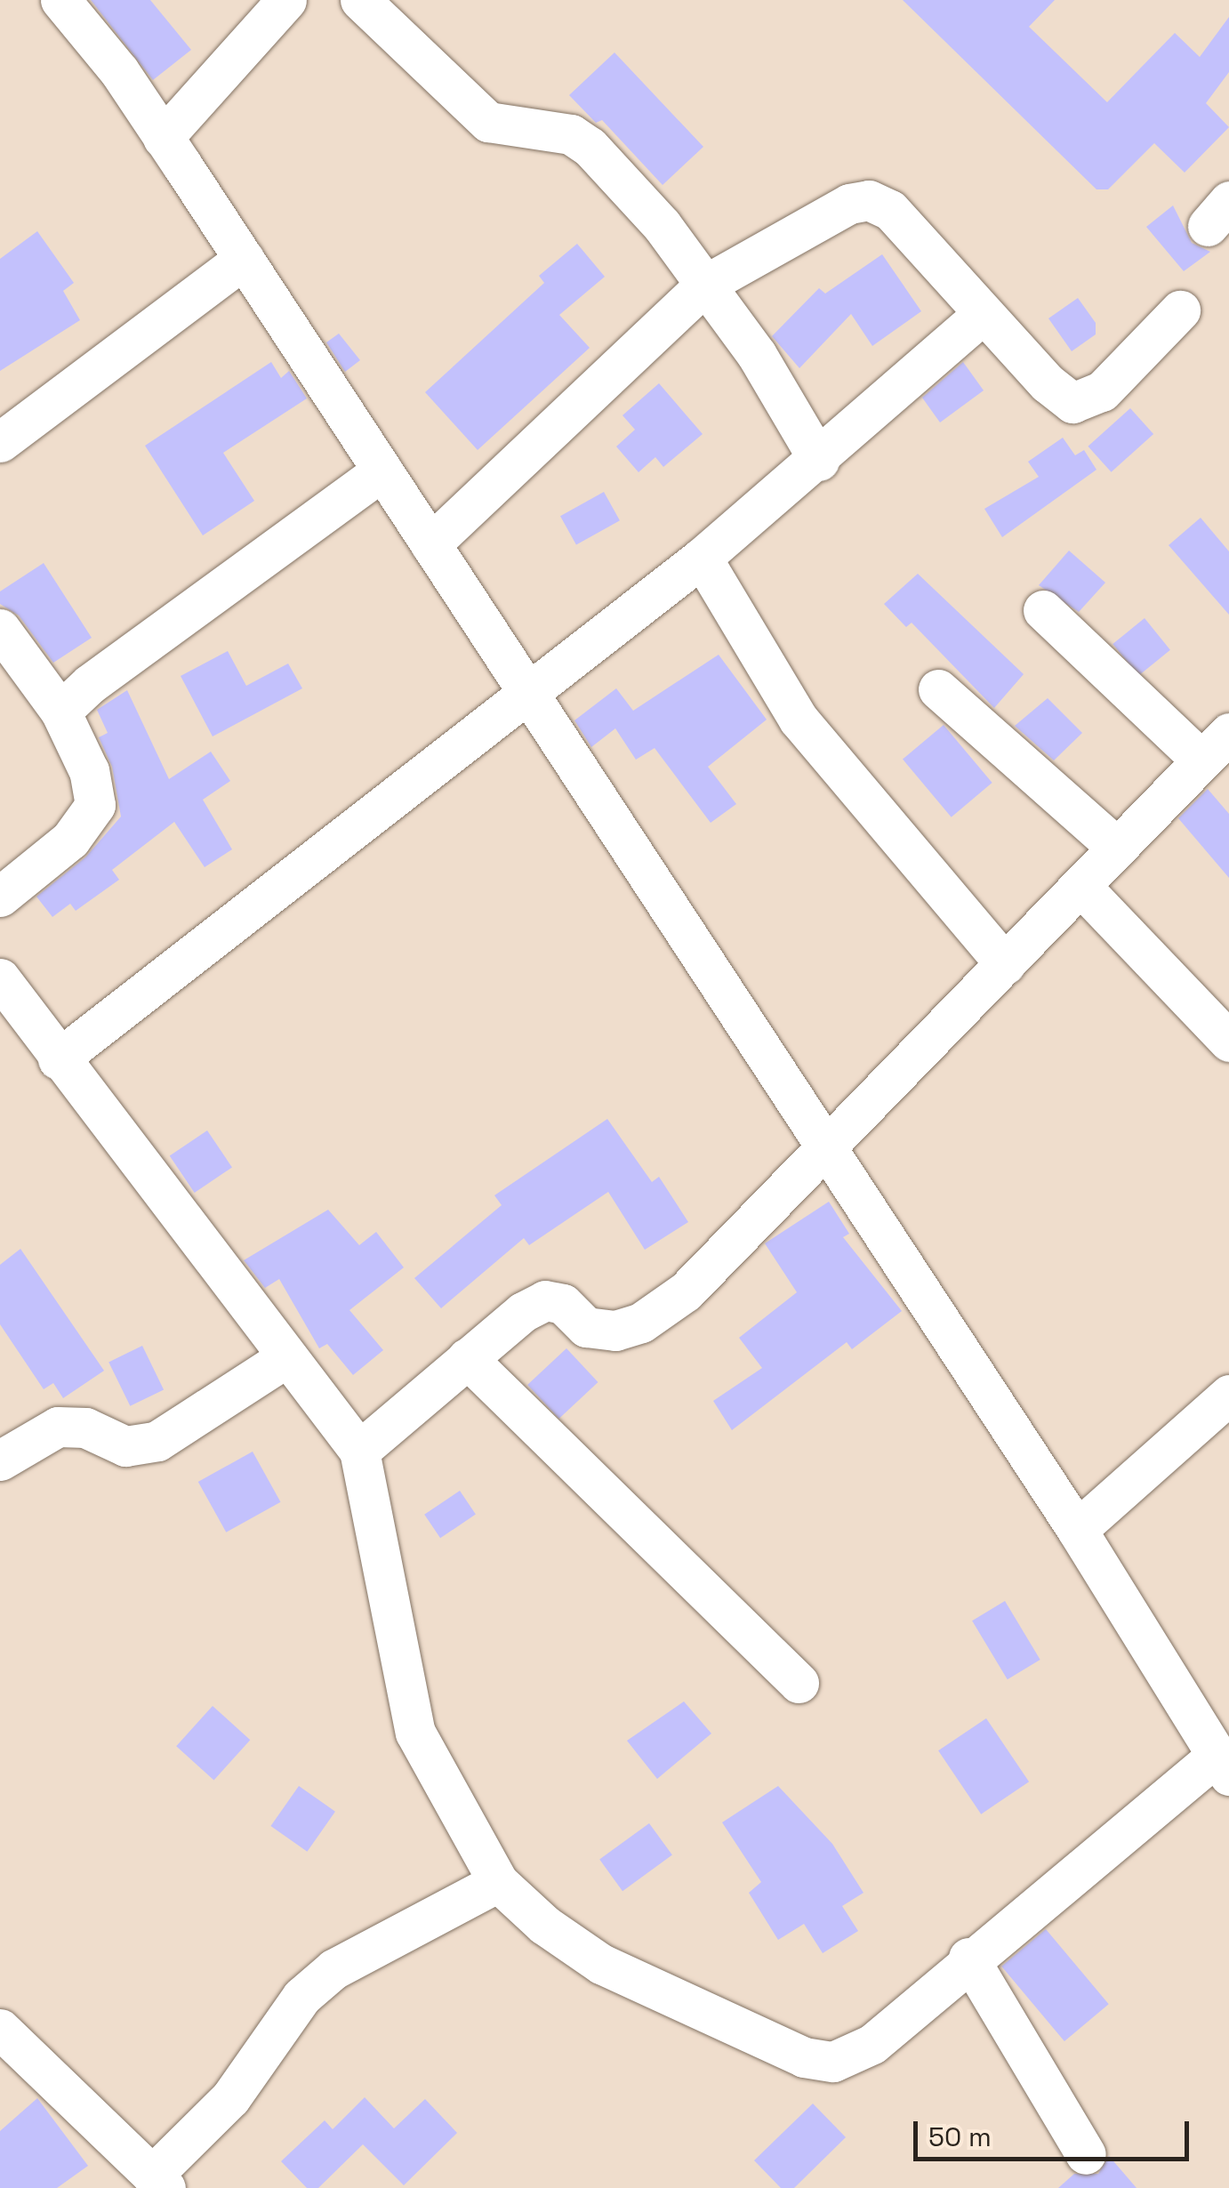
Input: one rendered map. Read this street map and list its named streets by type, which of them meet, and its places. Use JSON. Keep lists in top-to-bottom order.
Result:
{
  "scale_bar": "50 m"
}
